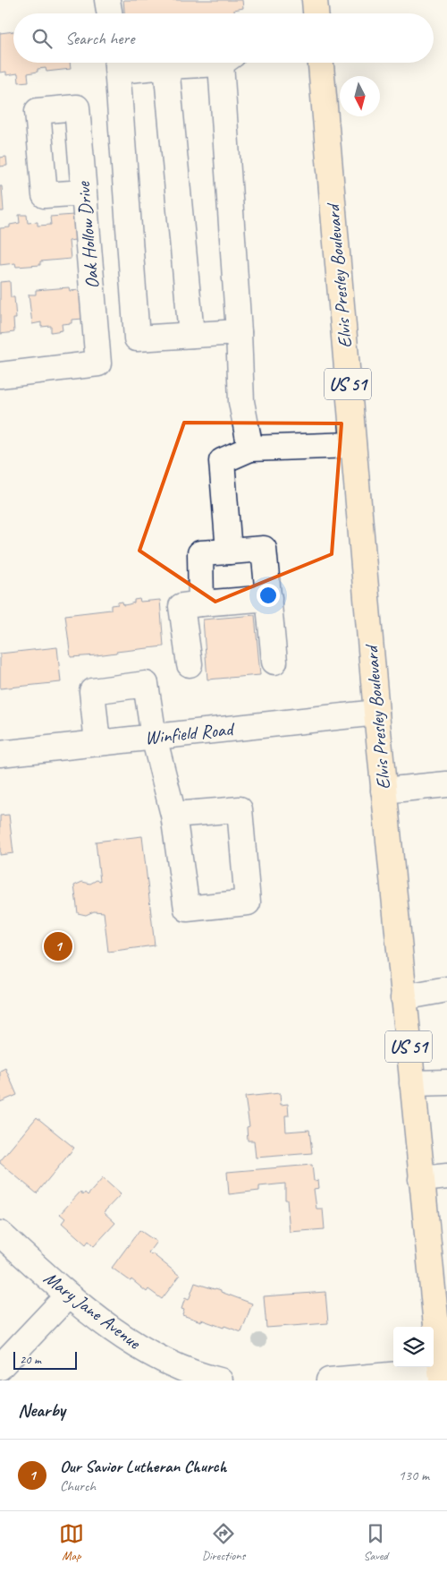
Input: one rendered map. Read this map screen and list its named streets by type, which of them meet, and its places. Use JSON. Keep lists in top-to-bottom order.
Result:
{
  "streets": {
    "main road": ["Elvis Presley Boulevard", "US 51"],
    "street": ["Oak Hollow Drive", "Winfield Road", "Mary Jane Avenue"]
  },
  "crossings": [
    ["Elvis Presley Boulevard", "Winfield Road"]
  ],
  "scale_bar": "20 m",
  "north": "bottom",
  "page": {
    "search": "Search here",
    "pins": "1",
    "scale": "20 m",
    "heading": "Nearby",
    "list": [
      {
        "mark": "1",
        "name": "Our Savior Lutheran Church",
        "note": "Church",
        "value": "130 m"
      }
    ],
    "nav": ["Map", "Directions", "Saved"]
  }
}
